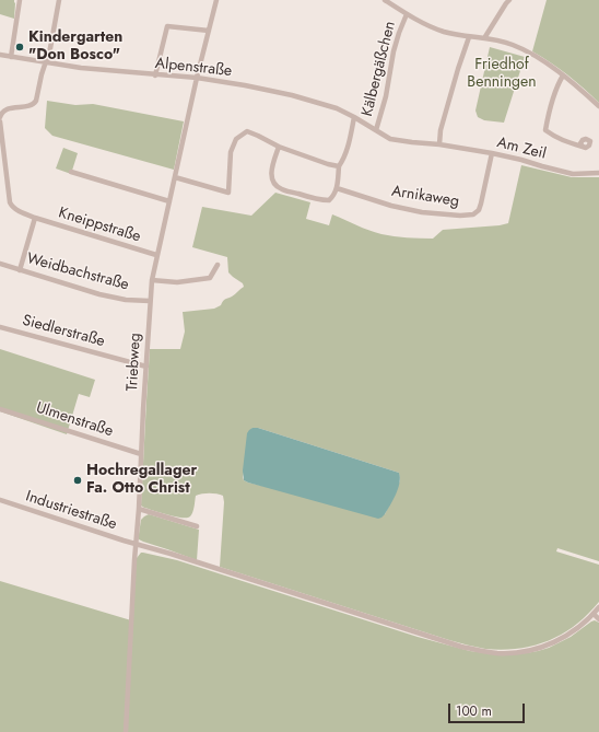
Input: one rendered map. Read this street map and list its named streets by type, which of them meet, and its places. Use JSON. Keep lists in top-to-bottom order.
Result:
{
  "streets": {
    "street": [
      "Alpenstraße",
      "Kälbergäßchen",
      "Am Zeil",
      "Arnikaweg",
      "Kneippstraße",
      "Weidbachstraße",
      "Siedlerstraße",
      "Triebweg",
      "Ulmenstraße",
      "Industriestraße"
    ]
  },
  "crossings": [
    ["Alpenstraße", "Kälbergäßchen"],
    ["Alpenstraße", "Am Zeil"],
    ["Alpenstraße", "Triebweg"],
    ["Kälbergäßchen", "Am Zeil"],
    ["Am Zeil", "Arnikaweg"],
    ["Kneippstraße", "Triebweg"],
    ["Weidbachstraße", "Triebweg"],
    ["Siedlerstraße", "Triebweg"],
    ["Triebweg", "Ulmenstraße"],
    ["Triebweg", "Industriestraße"]
  ],
  "parks": ["Friedhof Benningen"],
  "places": ["Kindergarten \"Don Bosco\"", "Hochregallager Fa. Otto Christ"],
  "scale_bar": "100 m"
}
